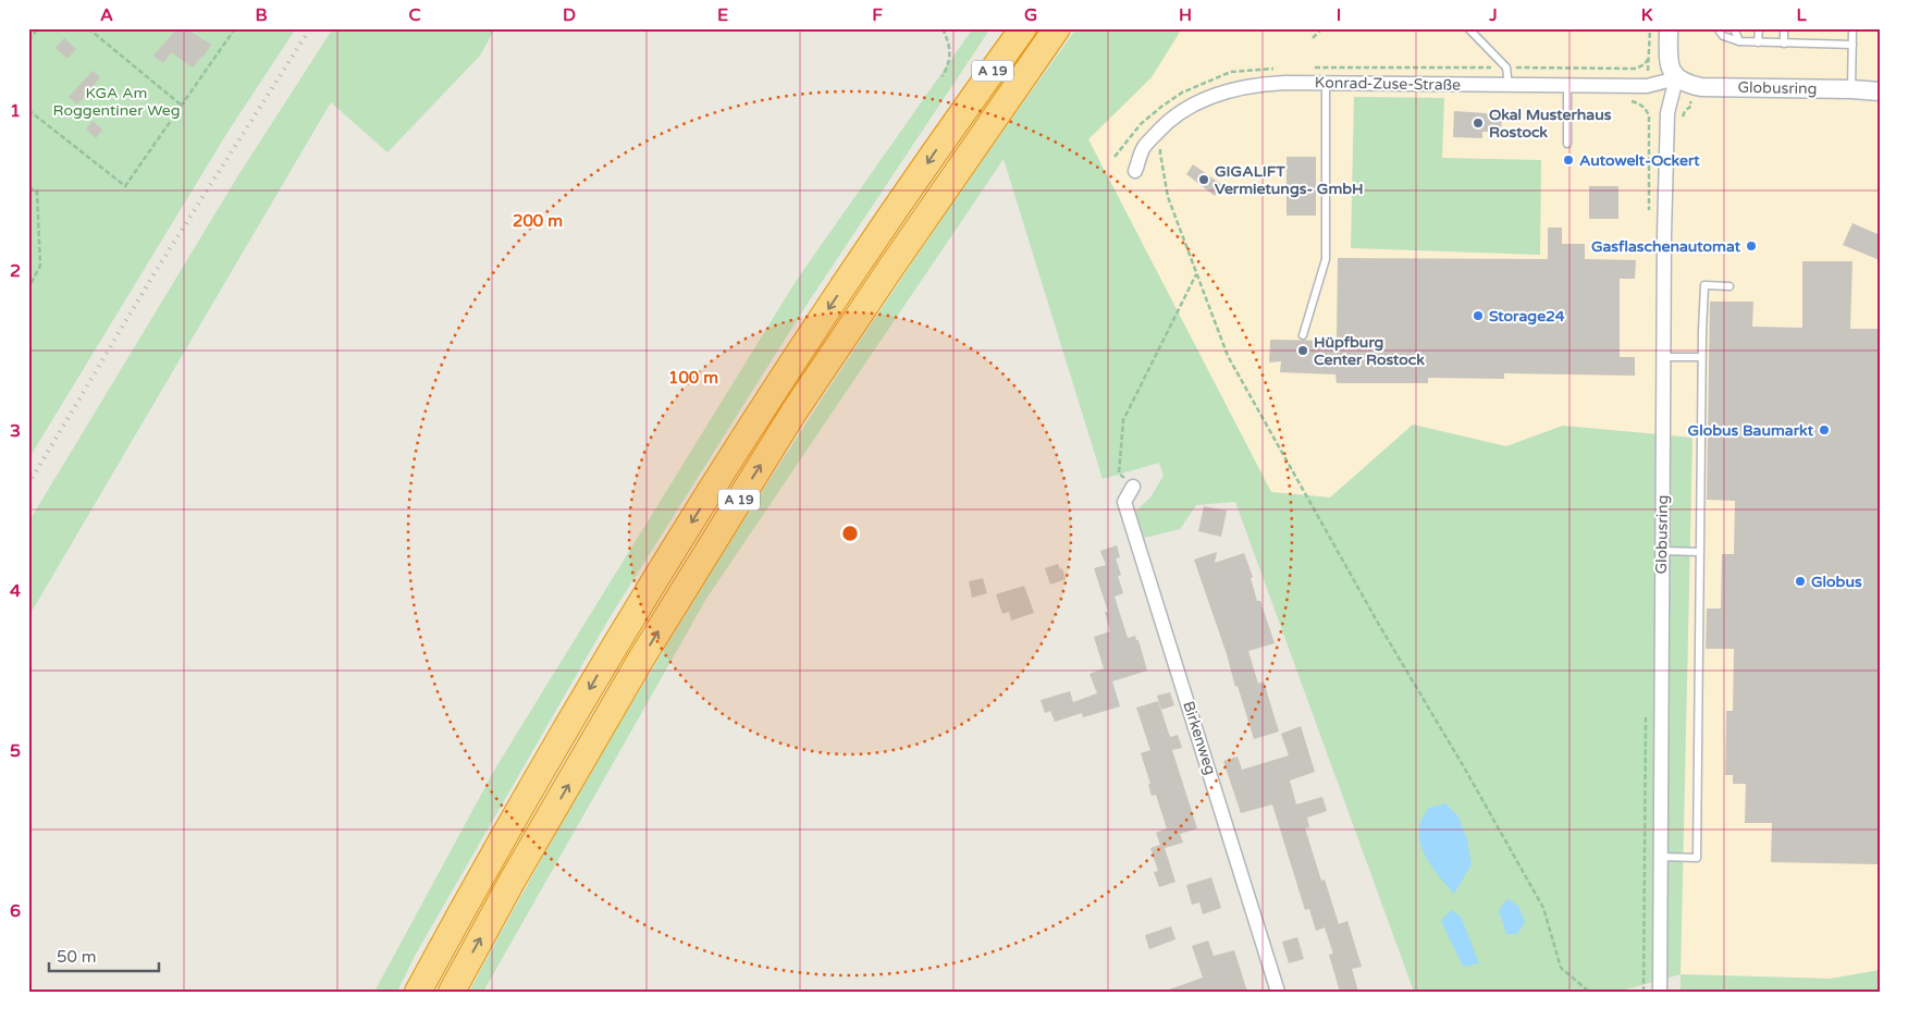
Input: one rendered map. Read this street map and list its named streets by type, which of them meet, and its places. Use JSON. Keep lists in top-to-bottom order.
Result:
{
  "streets": {
    "highway": ["A 19"],
    "street": ["Konrad-Zuse-Straße", "Globusring", "Birkenweg"]
  },
  "crossings": [
    ["Konrad-Zuse-Straße", "Globusring"]
  ],
  "parks": ["KGA Am Roggentiner Weg"],
  "places": [
    "Okal Musterhaus Rostock",
    "Autowelt-Ockert",
    "GIGALIFT Vermietungs- GmbH",
    "Gasflaschenautomat",
    "Storage24",
    "Hüpfburg Center Rostock",
    "Globus Baumarkt",
    "Globus"
  ],
  "scale_bar": "50 m",
  "grid": {
    "columns": [
      "A",
      "B",
      "C",
      "D",
      "E",
      "F",
      "G",
      "H",
      "I",
      "J",
      "K",
      "L"
    ],
    "rows": [
      "1",
      "2",
      "3",
      "4",
      "5",
      "6"
    ]
  },
  "rings": ["200 m", "100 m"]
}
